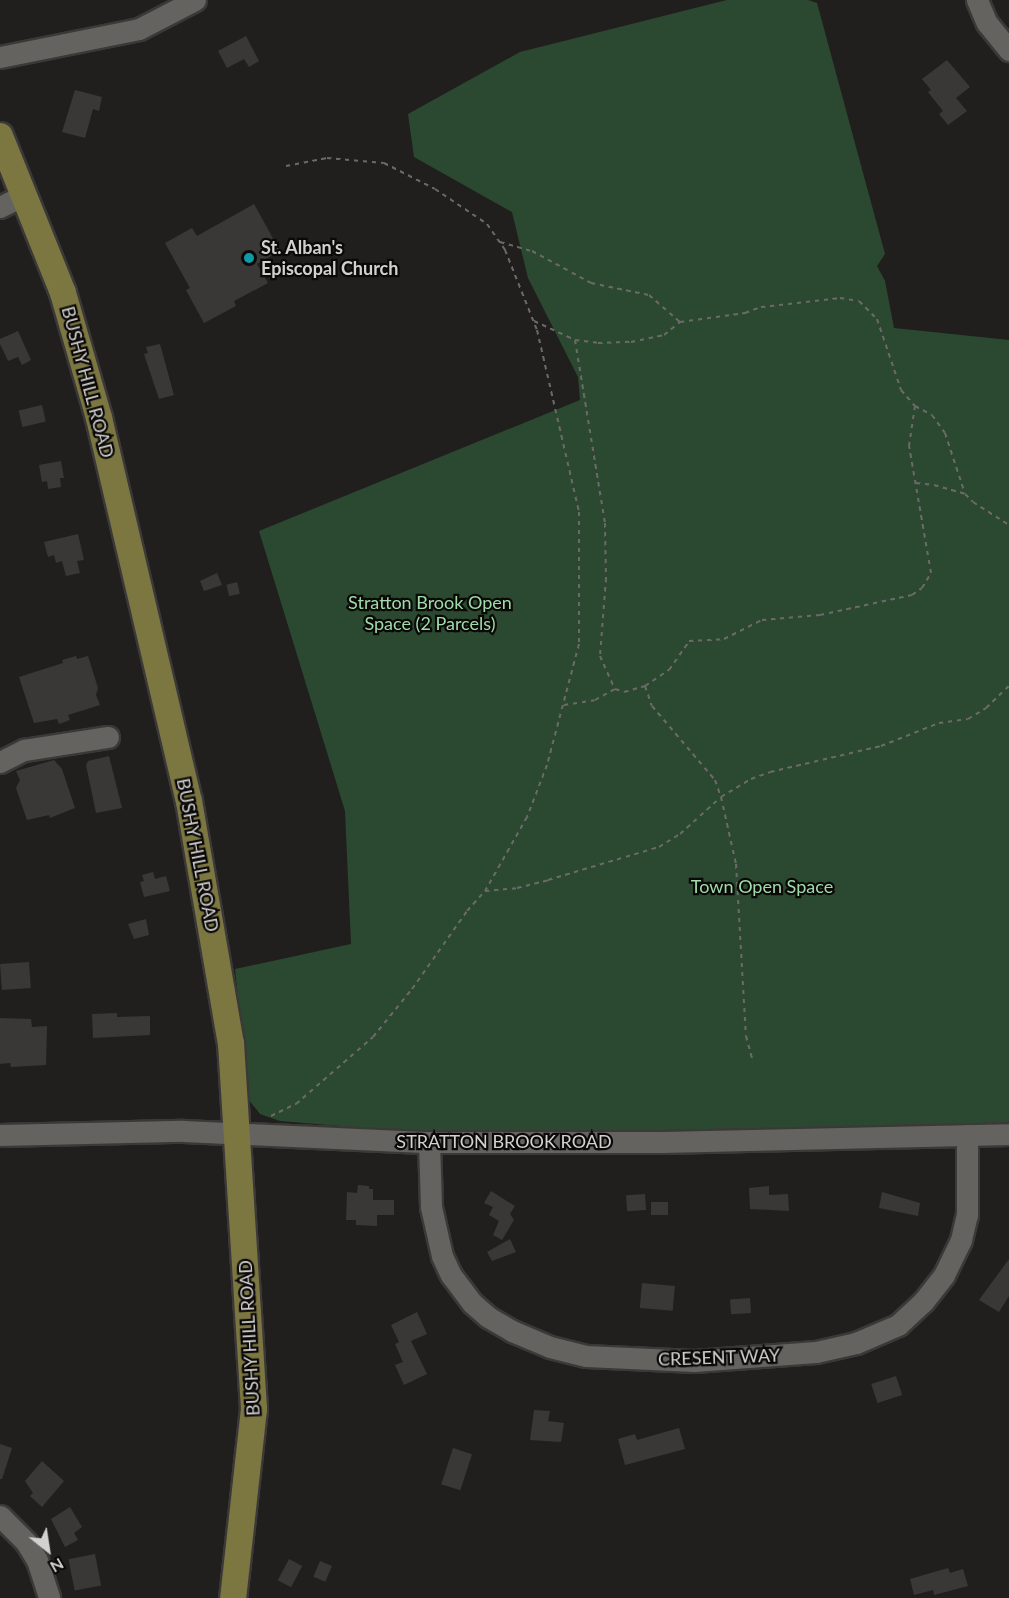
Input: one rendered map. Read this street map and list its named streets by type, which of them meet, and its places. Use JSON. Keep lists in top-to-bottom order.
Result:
{
  "streets": {
    "main road": ["BUSHY HILL ROAD"],
    "street": ["STRATTON BROOK ROAD", "CRESENT WAY"]
  },
  "crossings": [
    ["BUSHY HILL ROAD", "STRATTON BROOK ROAD"],
    ["STRATTON BROOK ROAD", "CRESENT WAY"]
  ],
  "parks": ["Stratton Brook Open Space (2 Parcels)", "Town Open Space"],
  "places": ["St. Alban's Episcopal Church"],
  "north": "bottom right"
}
